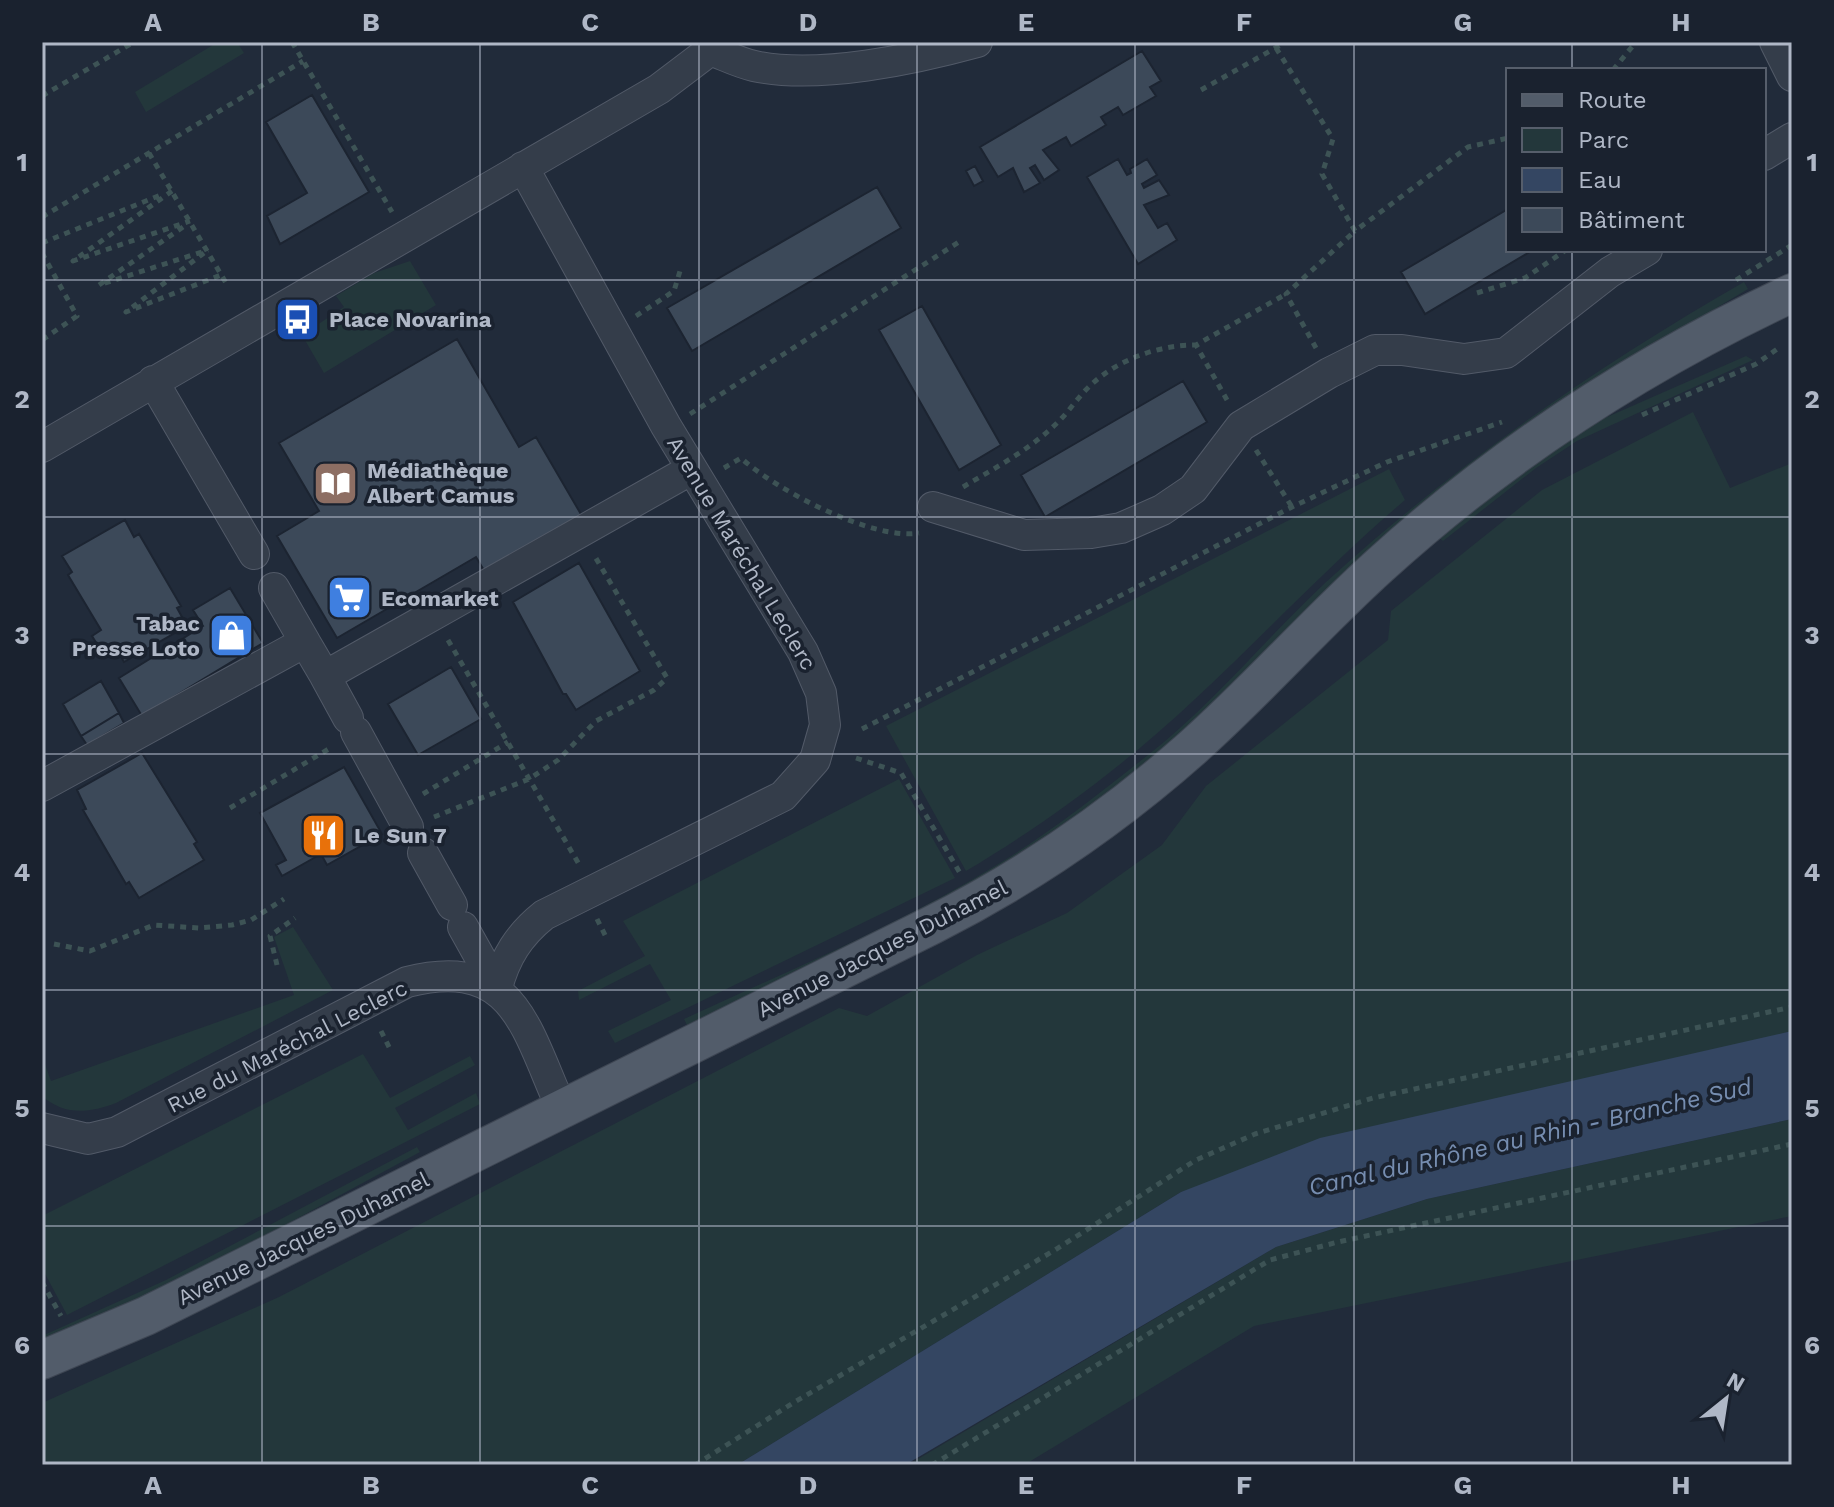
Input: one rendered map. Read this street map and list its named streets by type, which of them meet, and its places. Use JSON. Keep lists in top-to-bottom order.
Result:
{
  "streets": {
    "main road": ["Avenue Jacques Duhamel"],
    "street": ["Avenue Maréchal Leclerc", "Rue du Maréchal Leclerc"]
  },
  "crossings": [
    ["Avenue Maréchal Leclerc", "Rue du Maréchal Leclerc"]
  ],
  "water": ["Canal du Rhône au Rhin - Branche Sud"],
  "places": {
    "bus stop": ["Place Novarina"],
    "library": ["Médiathèque Albert Camus"],
    "supermarket": ["Ecomarket"],
    "shop": ["Tabac Presse Loto"],
    "restaurant": ["Le Sun 7"]
  },
  "legend": [
    "Route",
    "Parc",
    "Eau",
    "Bâtiment"
  ],
  "north": "top right",
  "grid": {
    "columns": [
      "A",
      "B",
      "C",
      "D",
      "E",
      "F",
      "G",
      "H"
    ],
    "rows": [
      "1",
      "2",
      "3",
      "4",
      "5",
      "6"
    ]
  }
}
